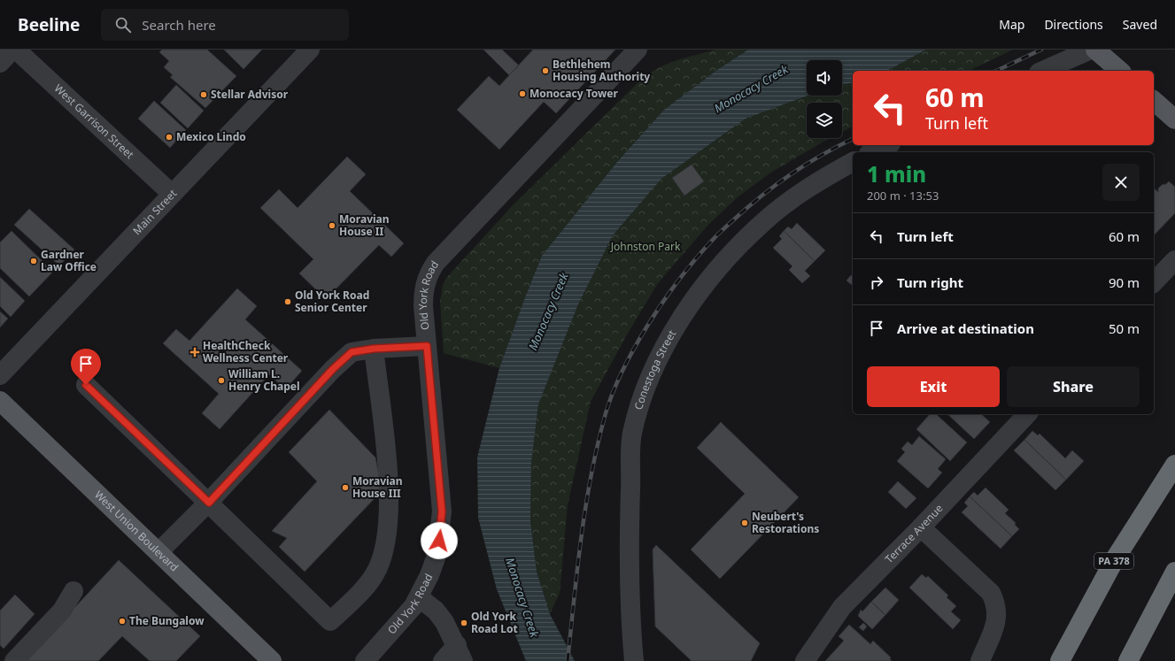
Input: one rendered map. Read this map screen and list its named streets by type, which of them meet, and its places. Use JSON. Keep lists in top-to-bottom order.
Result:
{
  "streets": {
    "highway": ["PA 378"],
    "main road": ["West Union Boulevard"],
    "street": [
      "West Garrison Street",
      "Main Street",
      "Old York Road",
      "Conestoga Street",
      "Terrace Avenue"
    ]
  },
  "crossings": [
    ["West Garrison Street", "Main Street"]
  ],
  "water": ["Monocacy Creek"],
  "parks": ["Johnston Park"],
  "places": {
    "other": [
      "Bethlehem Housing Authority",
      "Monocacy Tower",
      "Stellar Advisor",
      "Mexico Lindo",
      "Moravian House II",
      "Gardner Law Office",
      "Old York Road Senior Center",
      "William L. Henry Chapel",
      "Moravian House III",
      "Neubert's Restorations",
      "The Bungalow",
      "Old York Road Lot"
    ],
    "health": ["HealthCheck Wellness Center"]
  },
  "page": {
    "header": "Beeline",
    "search": "Search here",
    "nav": ["Map", "Directions", "Saved"],
    "turn": ["60 m", "Turn left"],
    "heading": ["1 min", "200 m · 13:53"],
    "list": [
      {
        "name": "Turn left",
        "value": "60 m"
      },
      {
        "name": "Turn right",
        "value": "90 m"
      },
      {
        "name": "Arrive at destination",
        "value": "50 m"
      }
    ],
    "buttons": ["Exit", "Share"]
  }
}
